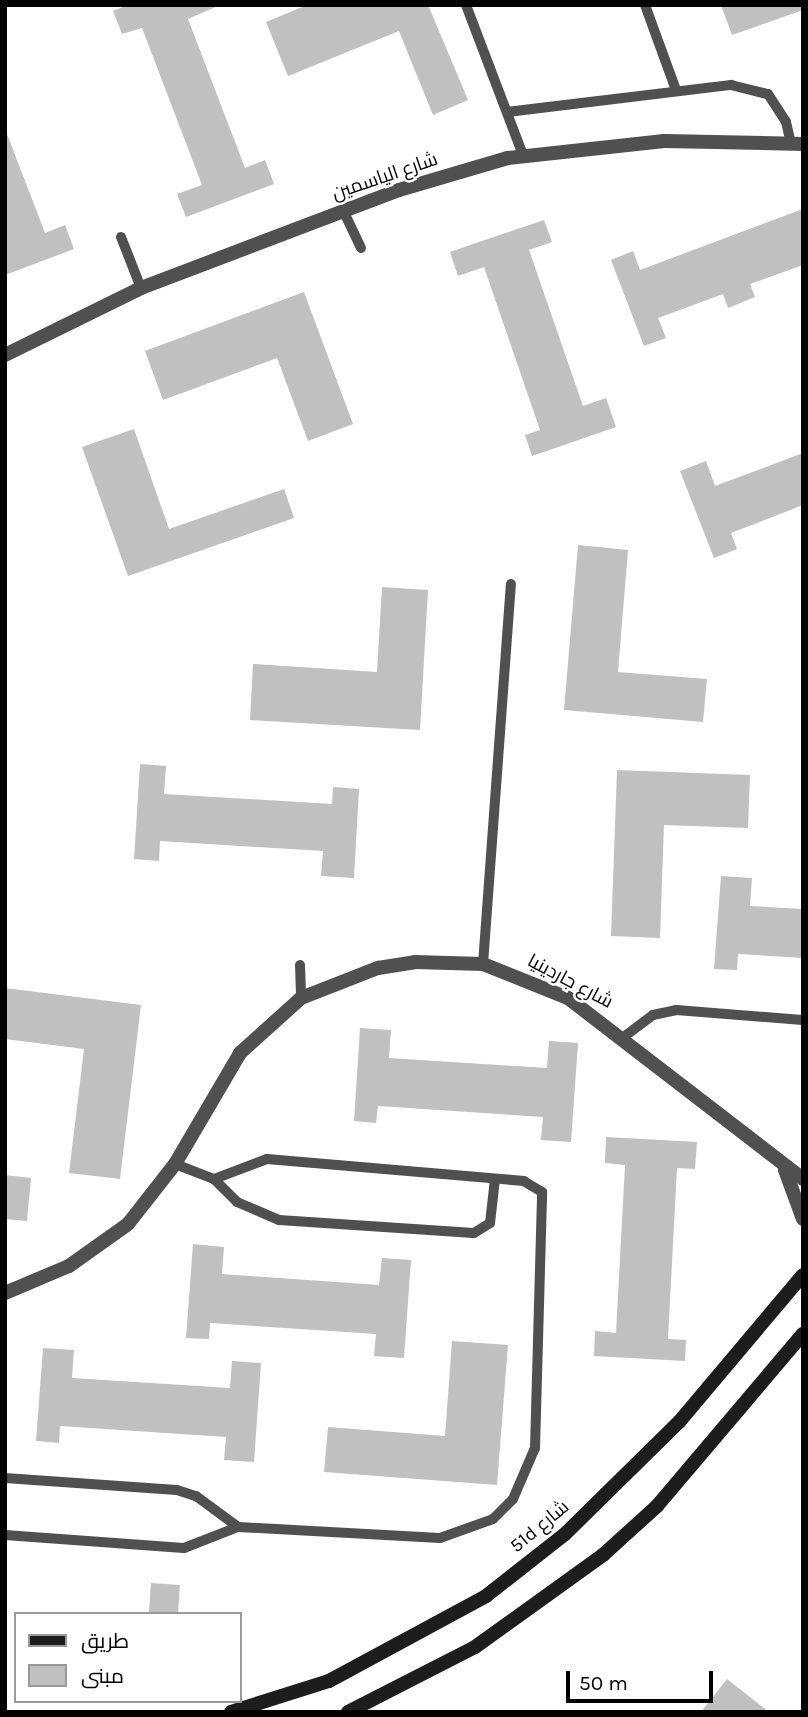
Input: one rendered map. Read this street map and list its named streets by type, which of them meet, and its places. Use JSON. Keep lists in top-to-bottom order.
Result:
{
  "streets": {
    "street": ["شارع الياسمين", "شارع جاردينيا", "51d شارع"]
  },
  "legend": ["طريق", "مبنى"],
  "scale_bar": "50 m"
}
